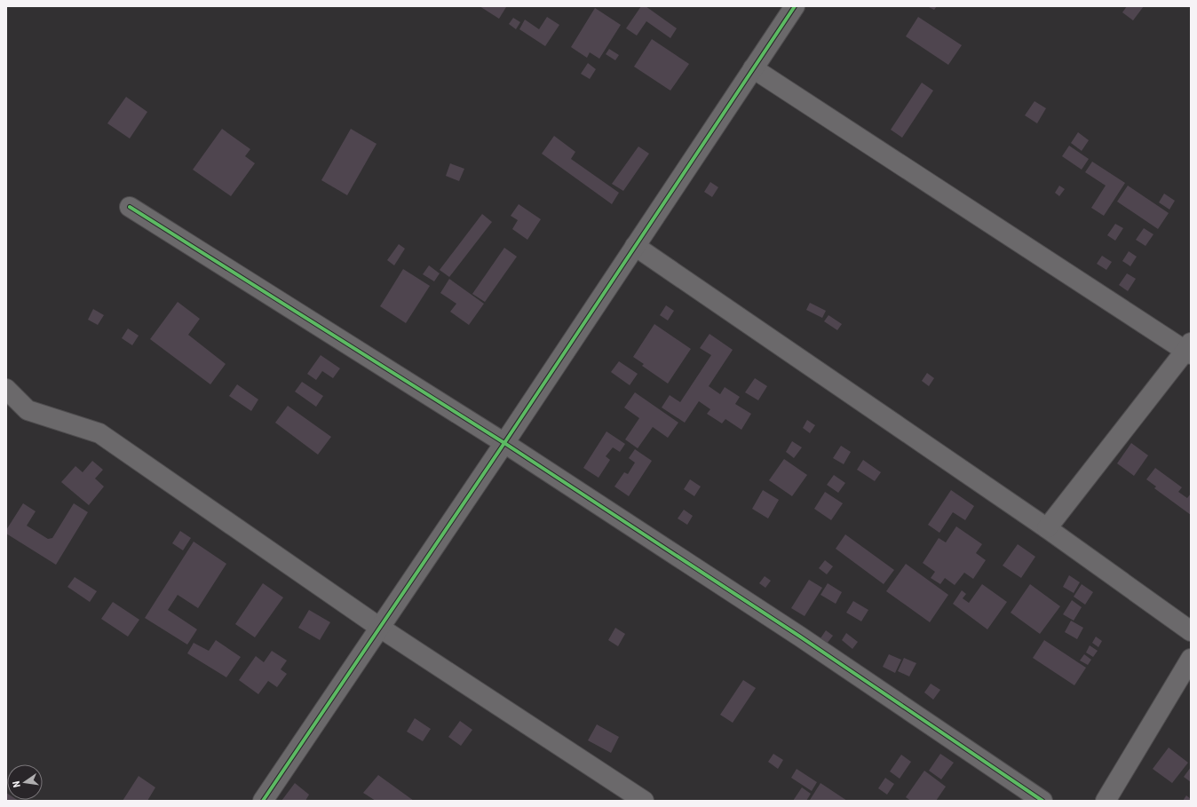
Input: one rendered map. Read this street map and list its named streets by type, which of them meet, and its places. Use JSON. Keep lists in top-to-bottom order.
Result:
{
  "north": "left"
}
